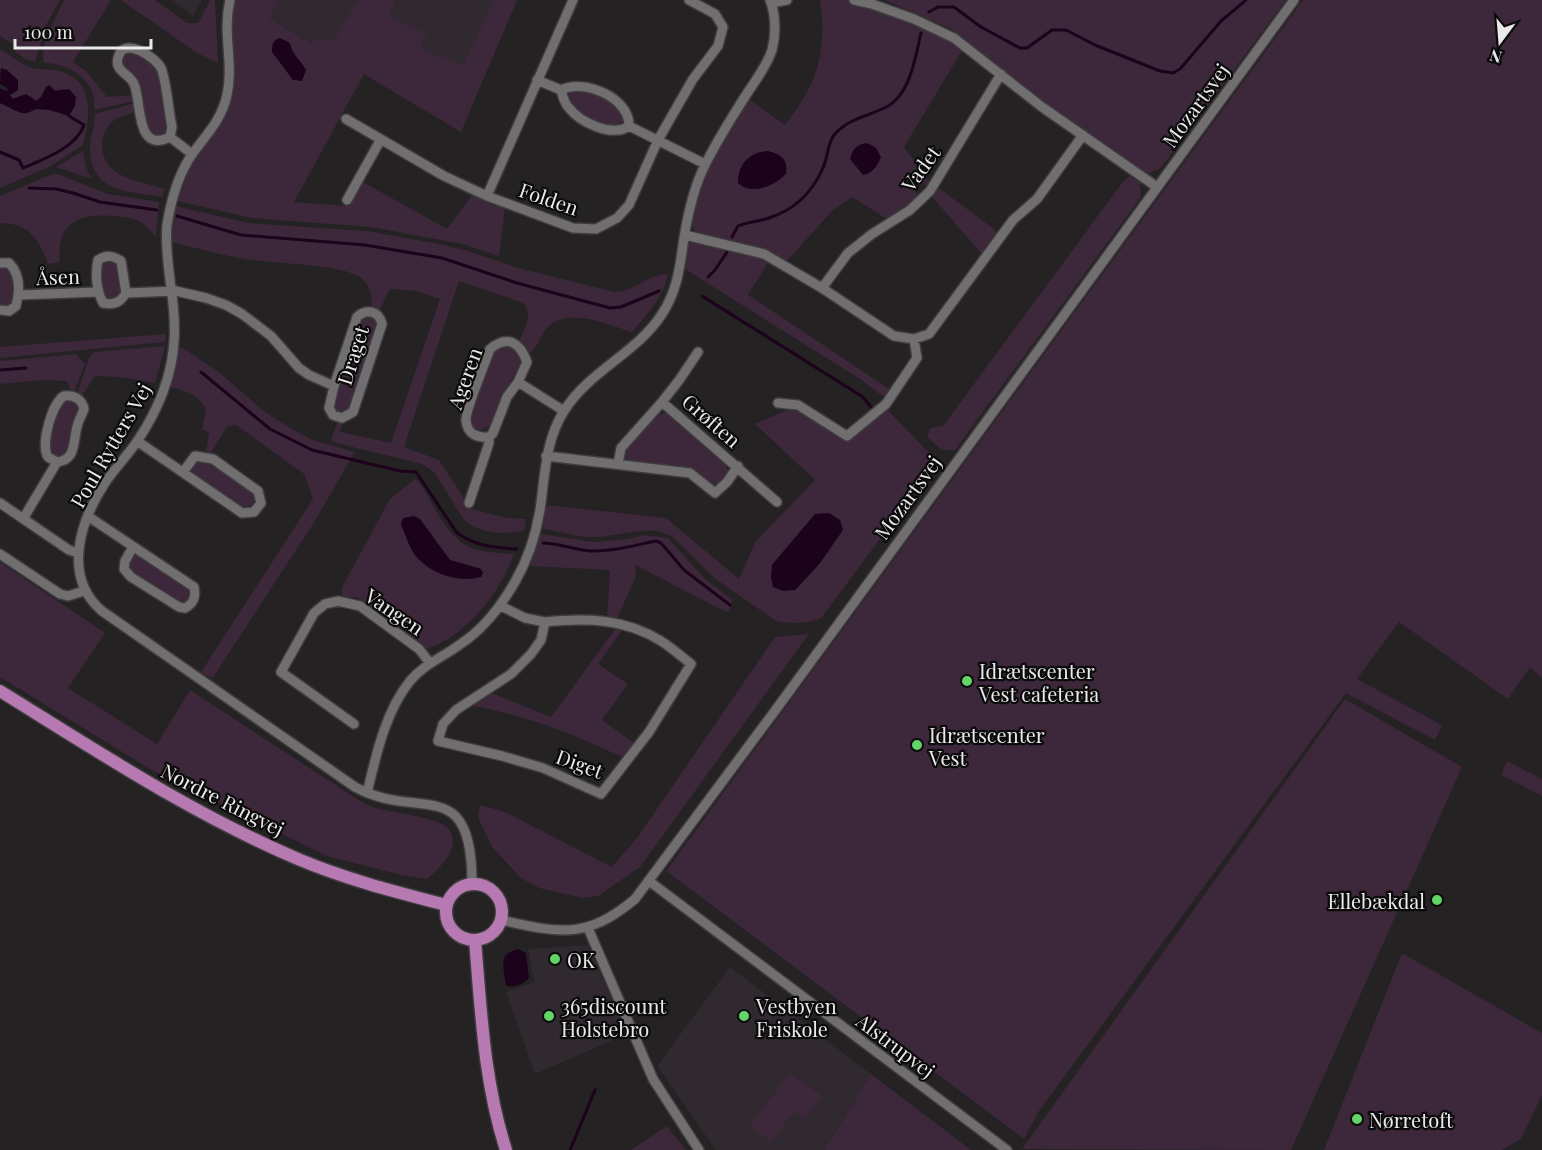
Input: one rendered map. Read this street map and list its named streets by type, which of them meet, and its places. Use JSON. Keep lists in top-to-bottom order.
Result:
{
  "streets": {
    "main road": ["Nordre Ringvej"],
    "street": [
      "Mozartsvej",
      "Vadet",
      "Folden",
      "Åsen",
      "Draget",
      "Ageren",
      "Grøften",
      "Poul Rytters Vej",
      "Vangen",
      "Diget",
      "Alstrupvej"
    ]
  },
  "crossings": [
    ["Mozartsvej", "Nordre Ringvej"],
    ["Mozartsvej", "Alstrupvej"],
    ["Åsen", "Draget"],
    ["Åsen", "Poul Rytters Vej"],
    ["Draget", "Poul Rytters Vej"]
  ],
  "places": [
    "Idrætscenter Vest cafeteria",
    "Idrætscenter Vest",
    "Ellebækdal",
    "OK",
    "365discount Holstebro",
    "Vestbyen Friskole",
    "Nørretoft"
  ],
  "scale_bar": "100 m",
  "north": "bottom"
}
